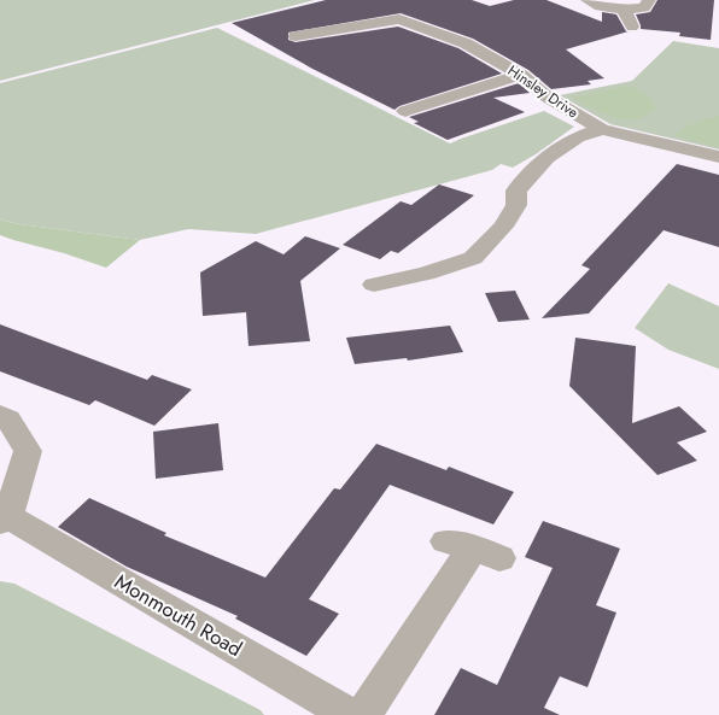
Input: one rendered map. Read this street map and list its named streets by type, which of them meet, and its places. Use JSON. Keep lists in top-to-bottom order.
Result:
{
  "streets": {
    "street": ["Hinsley Drive", "Monmouth Road"]
  }
}
